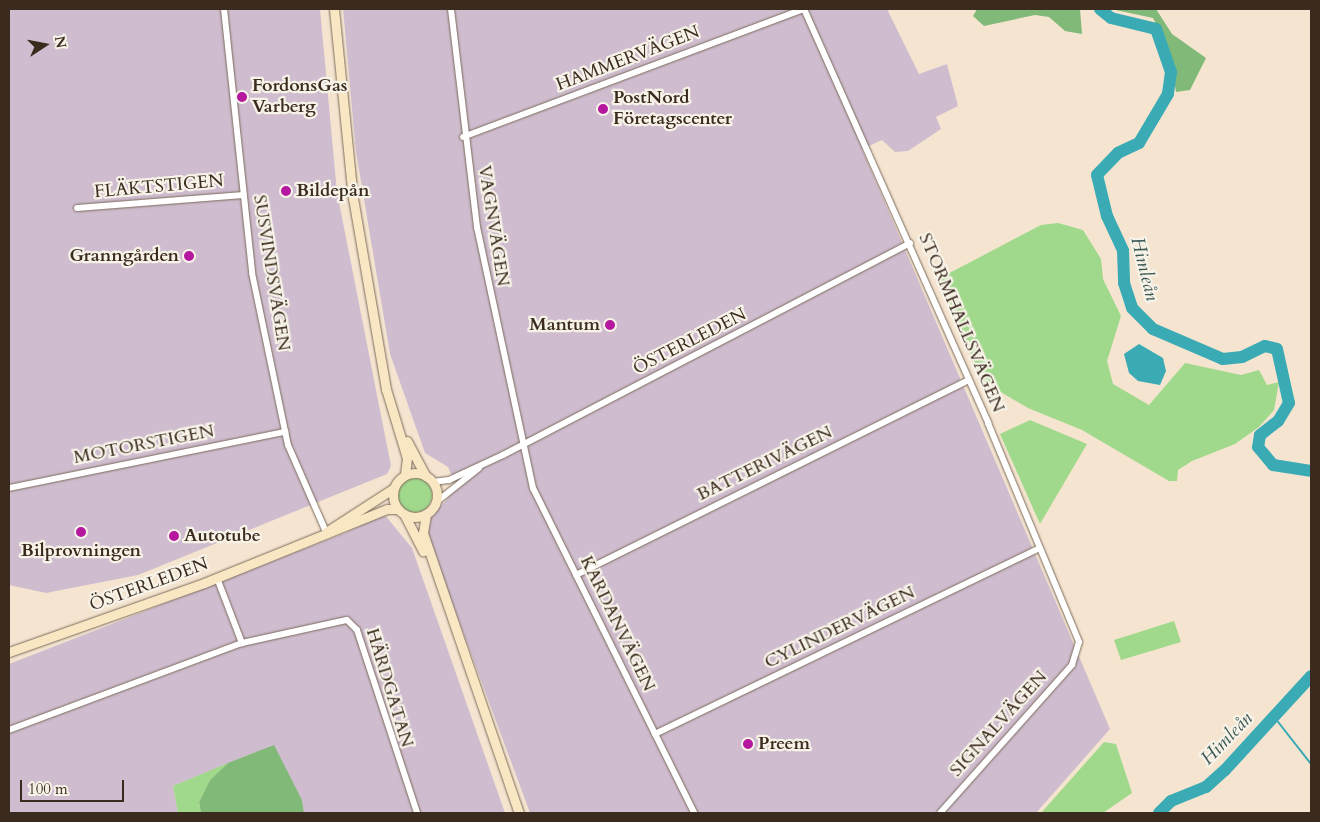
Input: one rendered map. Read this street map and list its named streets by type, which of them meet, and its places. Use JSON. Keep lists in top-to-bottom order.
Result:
{
  "streets": {
    "main road": ["ÖSTERLEDEN"],
    "street": [
      "HAMMERVÄGEN",
      "FLÄKTSTIGEN",
      "VAGNVÄGEN",
      "SUSVINDSVÄGEN",
      "STORMHALLSVÄGEN",
      "MOTORSTIGEN",
      "BATTERIVÄGEN",
      "KARDANVÄGEN",
      "CYLINDERVÄGEN",
      "HÄRDGATAN",
      "SIGNALVÄGEN"
    ]
  },
  "crossings": [
    ["HAMMERVÄGEN", "VAGNVÄGEN"],
    ["HAMMERVÄGEN", "STORMHALLSVÄGEN"],
    ["FLÄKTSTIGEN", "SUSVINDSVÄGEN"],
    ["VAGNVÄGEN", "ÖSTERLEDEN"],
    ["VAGNVÄGEN", "KARDANVÄGEN"],
    ["SUSVINDSVÄGEN", "ÖSTERLEDEN"],
    ["SUSVINDSVÄGEN", "MOTORSTIGEN"],
    ["STORMHALLSVÄGEN", "ÖSTERLEDEN"],
    ["STORMHALLSVÄGEN", "BATTERIVÄGEN"],
    ["STORMHALLSVÄGEN", "CYLINDERVÄGEN"],
    ["STORMHALLSVÄGEN", "SIGNALVÄGEN"],
    ["ÖSTERLEDEN", "KARDANVÄGEN"],
    ["BATTERIVÄGEN", "KARDANVÄGEN"],
    ["KARDANVÄGEN", "CYLINDERVÄGEN"]
  ],
  "water": ["Himleån"],
  "places": [
    "FordonsGas Varberg",
    "PostNord Företagscenter",
    "Bildepån",
    "Granngården",
    "Mantum",
    "Bilprovningen",
    "Autotube",
    "Preem"
  ],
  "scale_bar": "100 m",
  "north": "right"
}
